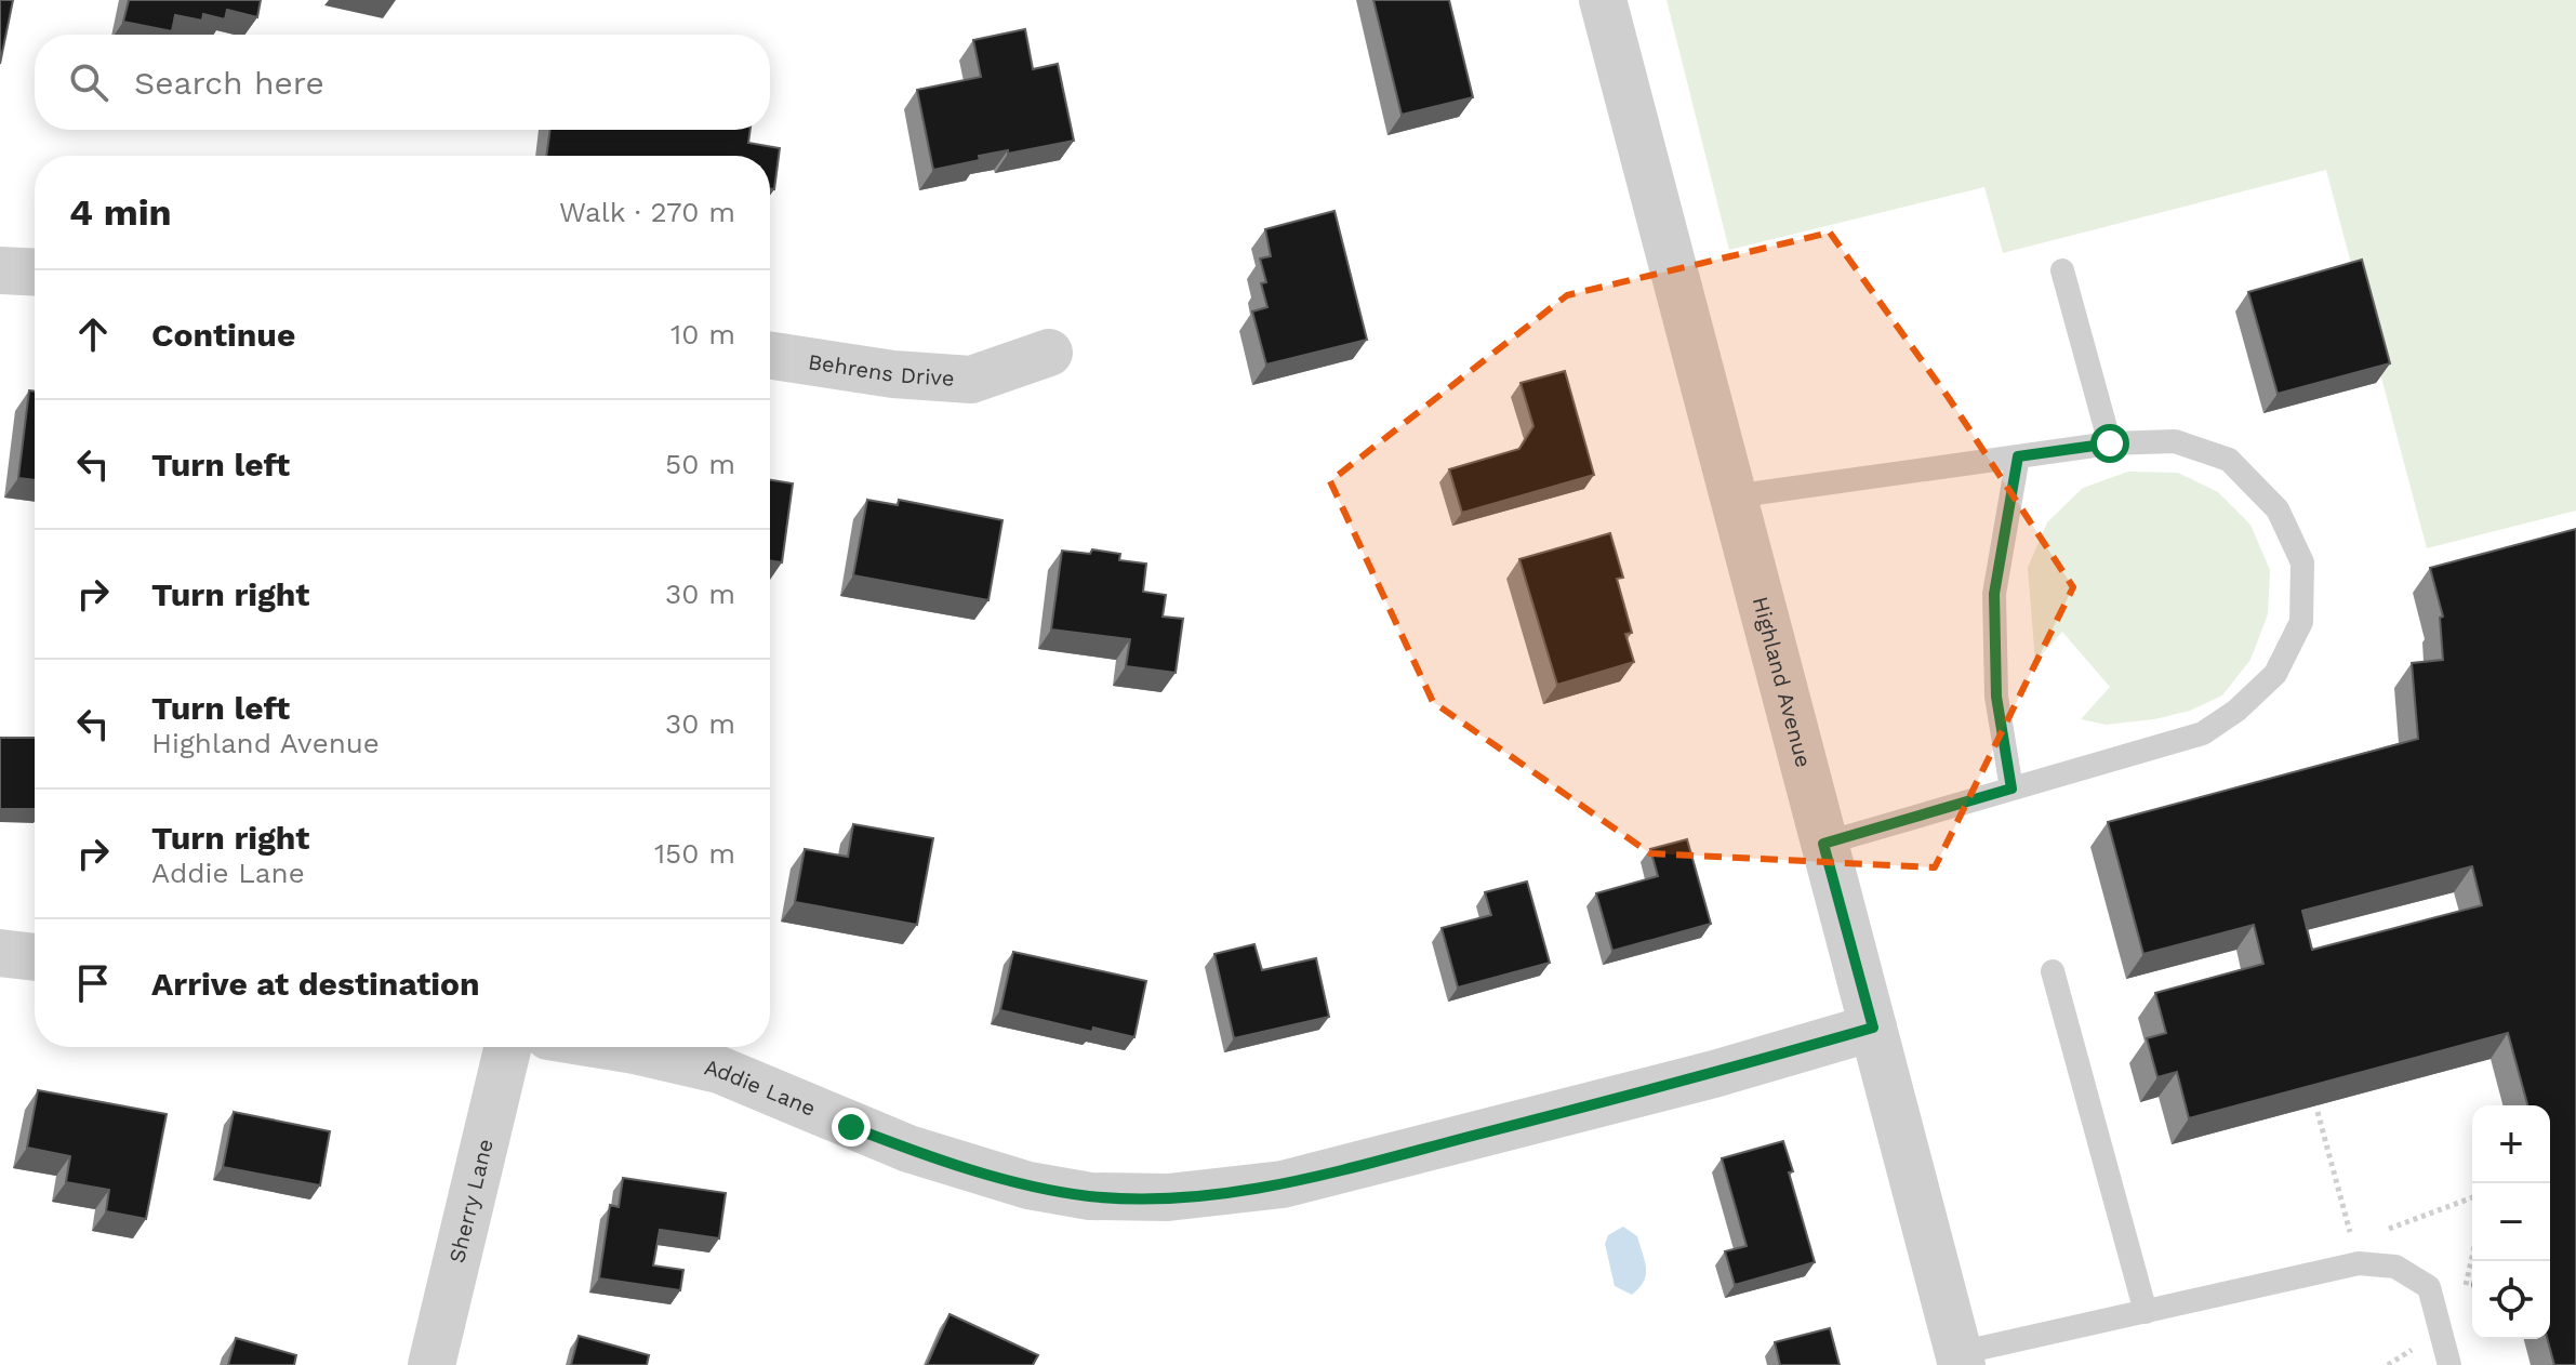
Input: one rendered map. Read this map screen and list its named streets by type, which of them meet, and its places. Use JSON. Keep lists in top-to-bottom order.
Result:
{
  "streets": {
    "street": [
      "Behrens Drive",
      "Highland Avenue",
      "Addie Lane",
      "Sherry Lane"
    ]
  },
  "crossings": [
    ["Highland Avenue", "Addie Lane"]
  ],
  "page": {
    "search": "Search here",
    "heading": ["4 min", "Walk · 270 m"],
    "list": [
      ["Continue", "10 m"],
      ["Turn left", "50 m"],
      ["Turn right", "30 m"],
      ["Turn left", "Highland Avenue", "30 m"],
      ["Turn right", "Addie Lane", "150 m"],
      "Arrive at destination"
    ],
    "map_buttons": ["+", "−"]
  }
}
